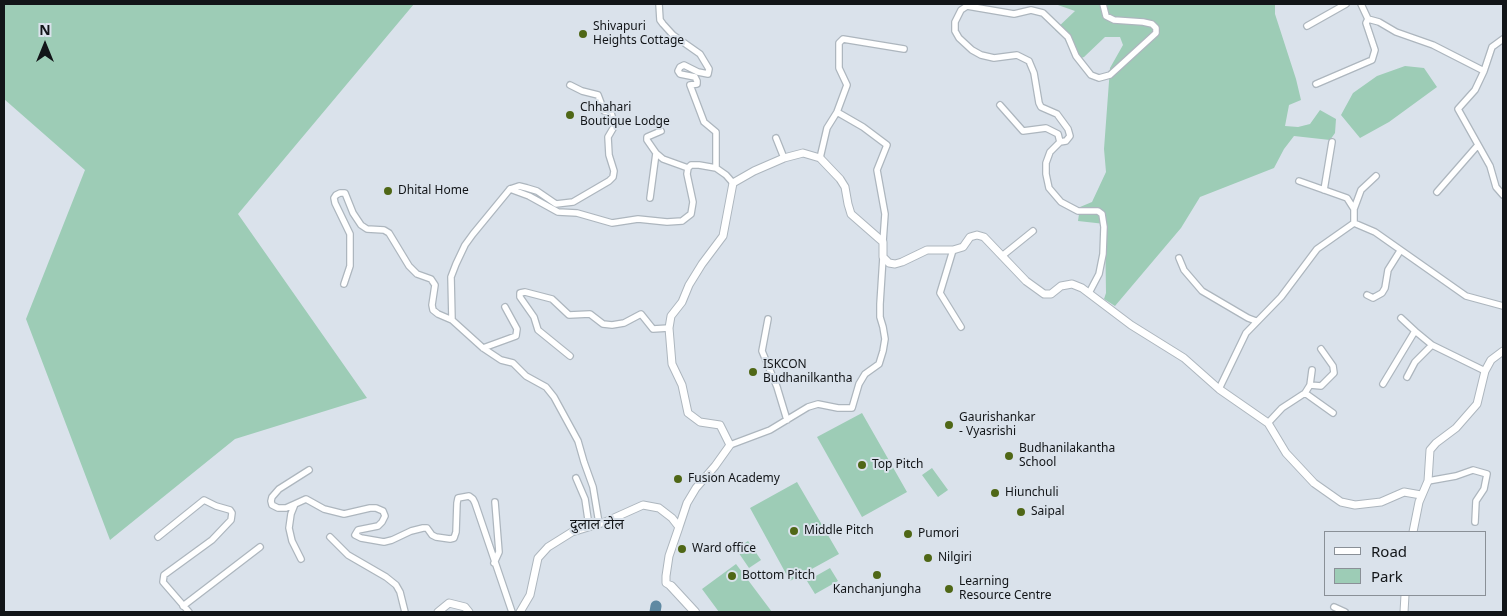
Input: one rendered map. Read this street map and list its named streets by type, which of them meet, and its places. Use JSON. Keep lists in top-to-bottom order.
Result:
{
  "districts": ["दुलाल टोल"],
  "places": [
    "Shivapuri Heights Cottage",
    "Chhahari Boutique Lodge",
    "Dhital Home",
    "ISKCON Budhanilkantha",
    "Gaurishankar - Vyasrishi",
    "Budhanilakantha School",
    "Top Pitch",
    "Fusion Academy",
    "Hiunchuli",
    "Saipal",
    "Middle Pitch",
    "Pumori",
    "Ward office",
    "Nilgiri",
    "Kanchanjungha",
    "Bottom Pitch",
    "Learning Resource Centre"
  ],
  "legend": ["Road", "Park"],
  "north": "top"
}
